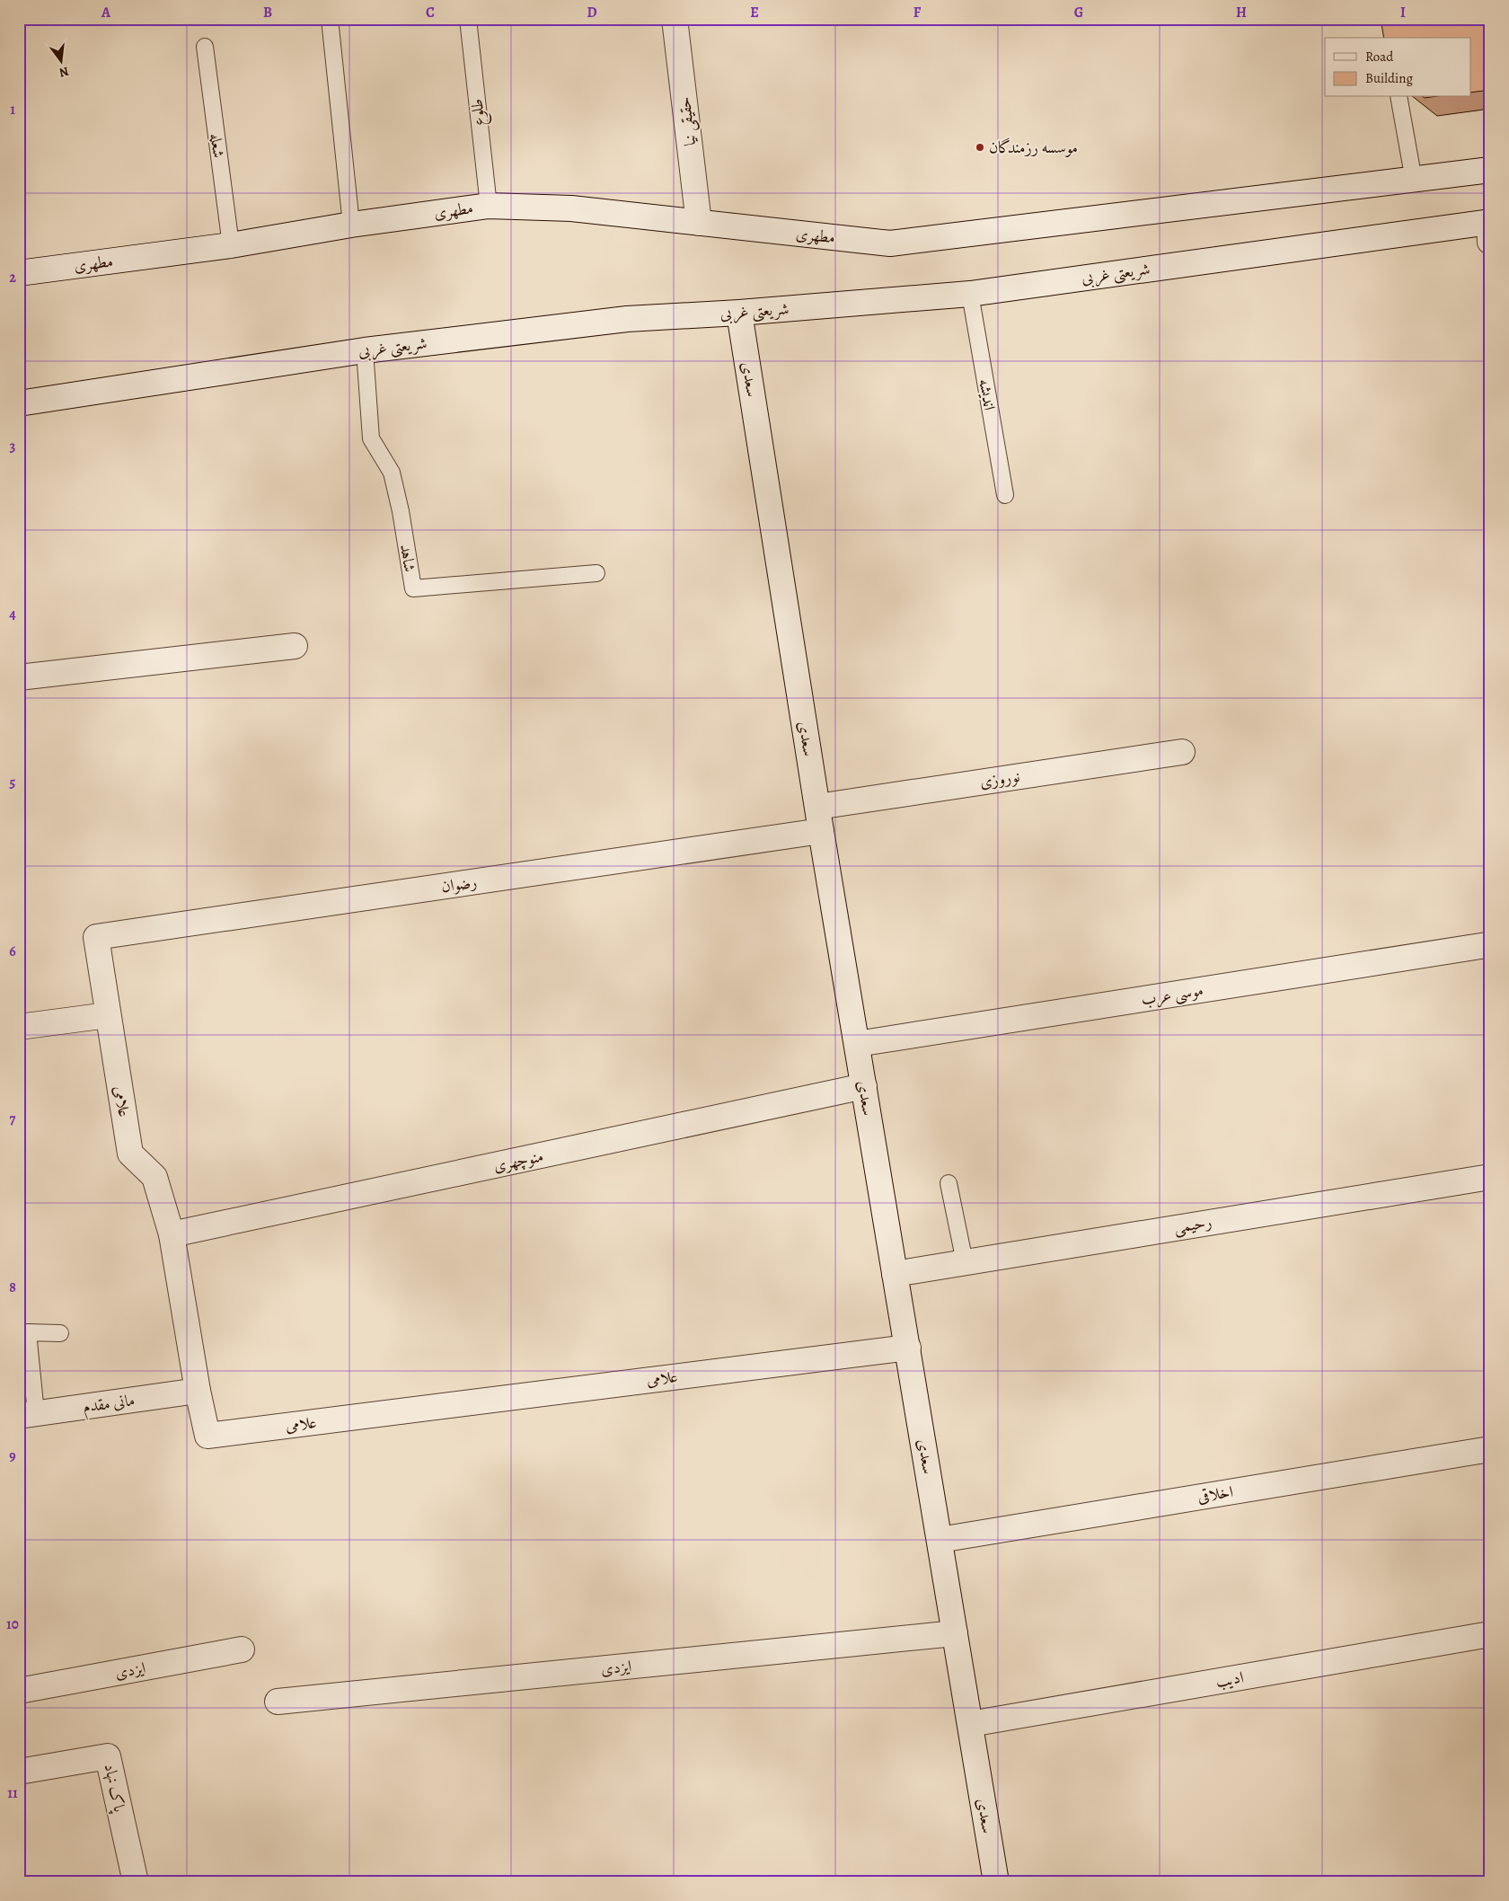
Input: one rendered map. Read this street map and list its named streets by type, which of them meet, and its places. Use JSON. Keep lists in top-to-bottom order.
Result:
{
  "streets": {
    "street": [
      "حقیقی نیا",
      "مطهری",
      "شریعتی غربی",
      "سعدی",
      "نوروزی",
      "رضوان",
      "موسی عرب",
      "علامی",
      "منوچهری",
      "رحیمی",
      "مانی مقدم",
      "اخلاقی",
      "ایزدی",
      "ادیب",
      "پاک نهاد"
    ],
    "lane": [
      "طلوع",
      "شعله",
      "اندیشه",
      "شاهد"
    ]
  },
  "crossings": [
    ["طلوع", "مطهری"],
    ["حقیقی نیا", "مطهری"],
    ["شعله", "مطهری"],
    ["شریعتی غربی", "سعدی"],
    ["شریعتی غربی", "اندیشه"],
    ["شریعتی غربی", "شاهد"],
    ["سعدی", "نوروزی"],
    ["سعدی", "رضوان"],
    ["سعدی", "موسی عرب"],
    ["سعدی", "علامی"],
    ["سعدی", "منوچهری"],
    ["سعدی", "رحیمی"],
    ["سعدی", "اخلاقی"],
    ["سعدی", "ایزدی"],
    ["سعدی", "ادیب"],
    ["رضوان", "علامی"],
    ["علامی", "منوچهری"],
    ["علامی", "مانی مقدم"]
  ],
  "places": ["موسسه رزمندگان"],
  "legend": ["Road", "Building"],
  "north": "bottom",
  "grid": {
    "columns": [
      "A",
      "B",
      "C",
      "D",
      "E",
      "F",
      "G",
      "H",
      "I"
    ],
    "rows": [
      "1",
      "2",
      "3",
      "4",
      "5",
      "6",
      "7",
      "8",
      "9",
      "10",
      "11"
    ]
  }
}
